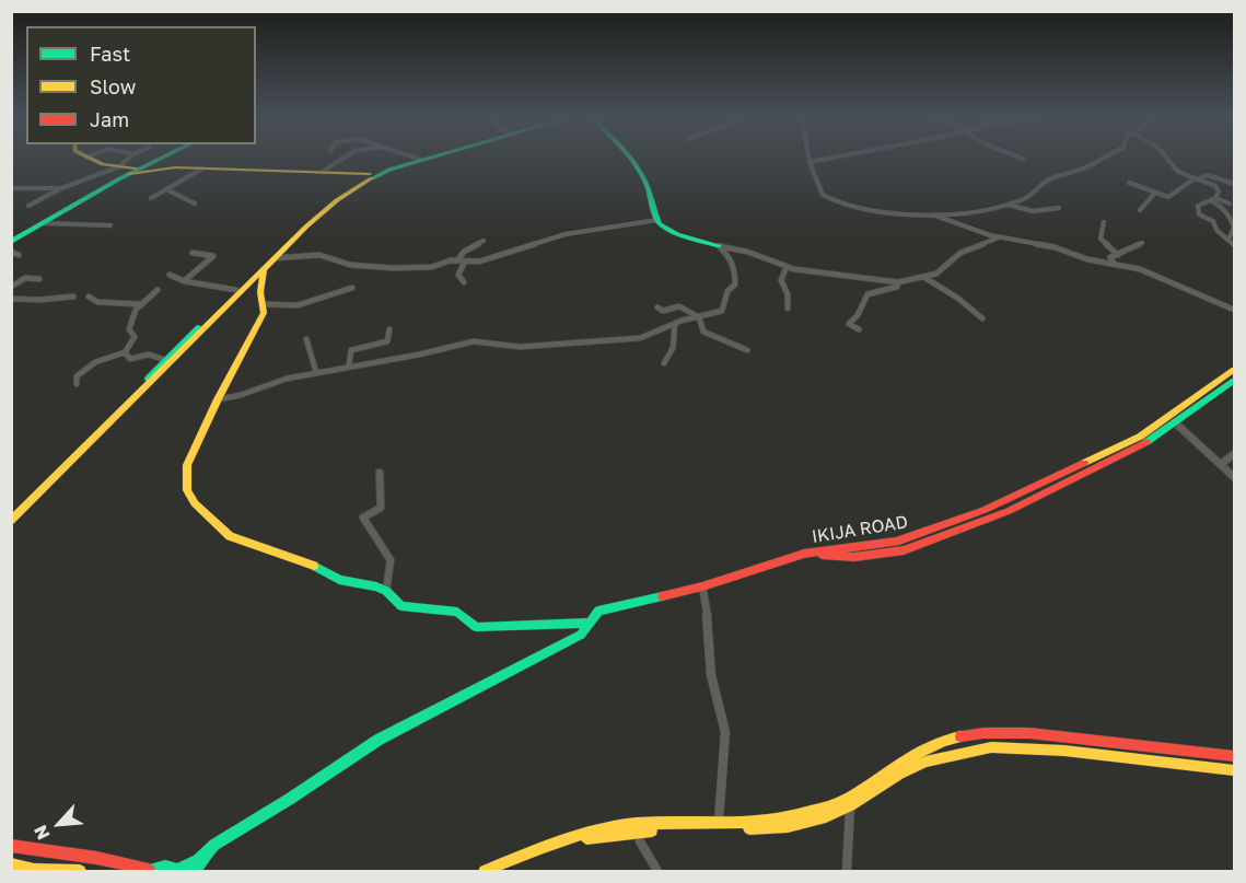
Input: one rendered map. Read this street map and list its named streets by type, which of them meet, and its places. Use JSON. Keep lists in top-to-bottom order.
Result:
{
  "streets": {
    "street": ["IKIJA ROAD"]
  },
  "legend": ["Fast", "Slow", "Jam"],
  "north": "bottom left"
}
